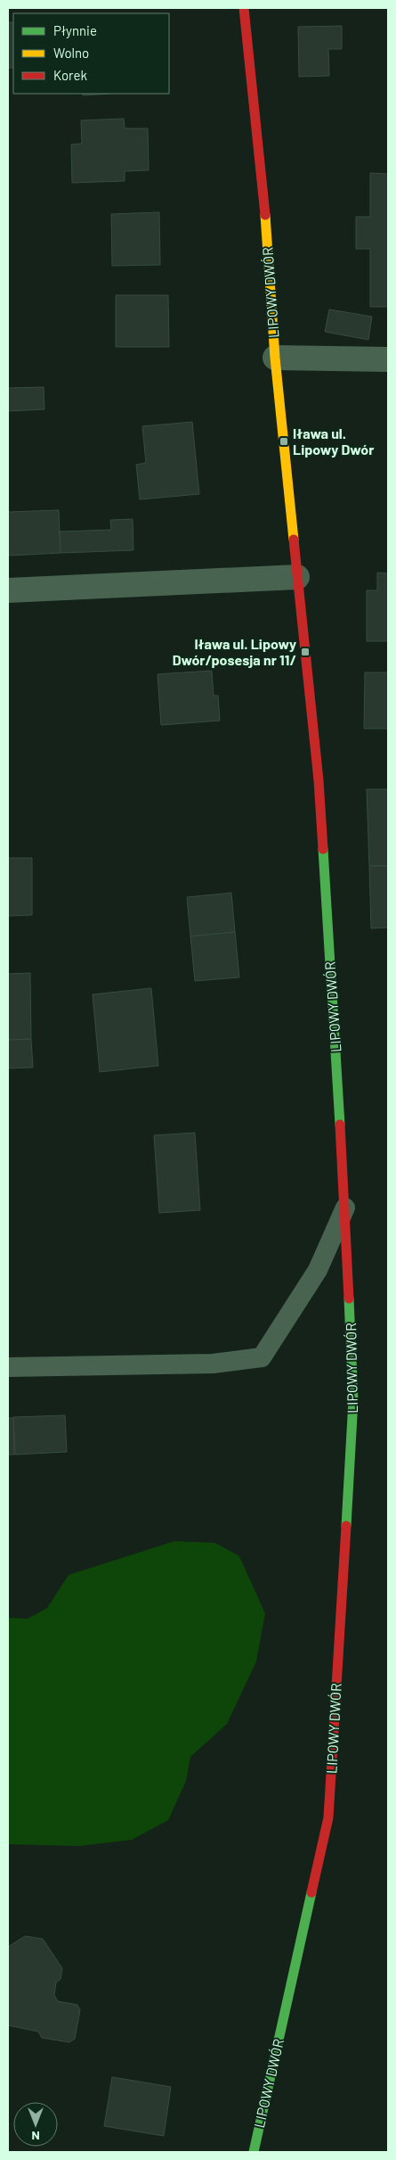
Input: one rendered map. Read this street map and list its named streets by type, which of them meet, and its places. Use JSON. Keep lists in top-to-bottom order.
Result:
{
  "streets": {
    "street": ["LIPOWY DWÓR"]
  },
  "places": {
    "transit": ["Iława ul. Lipowy Dwór", "Iława ul. Lipowy Dwór/posesja nr 11/"]
  },
  "legend": ["Płynnie", "Wolno", "Korek"],
  "north": "bottom"
}
